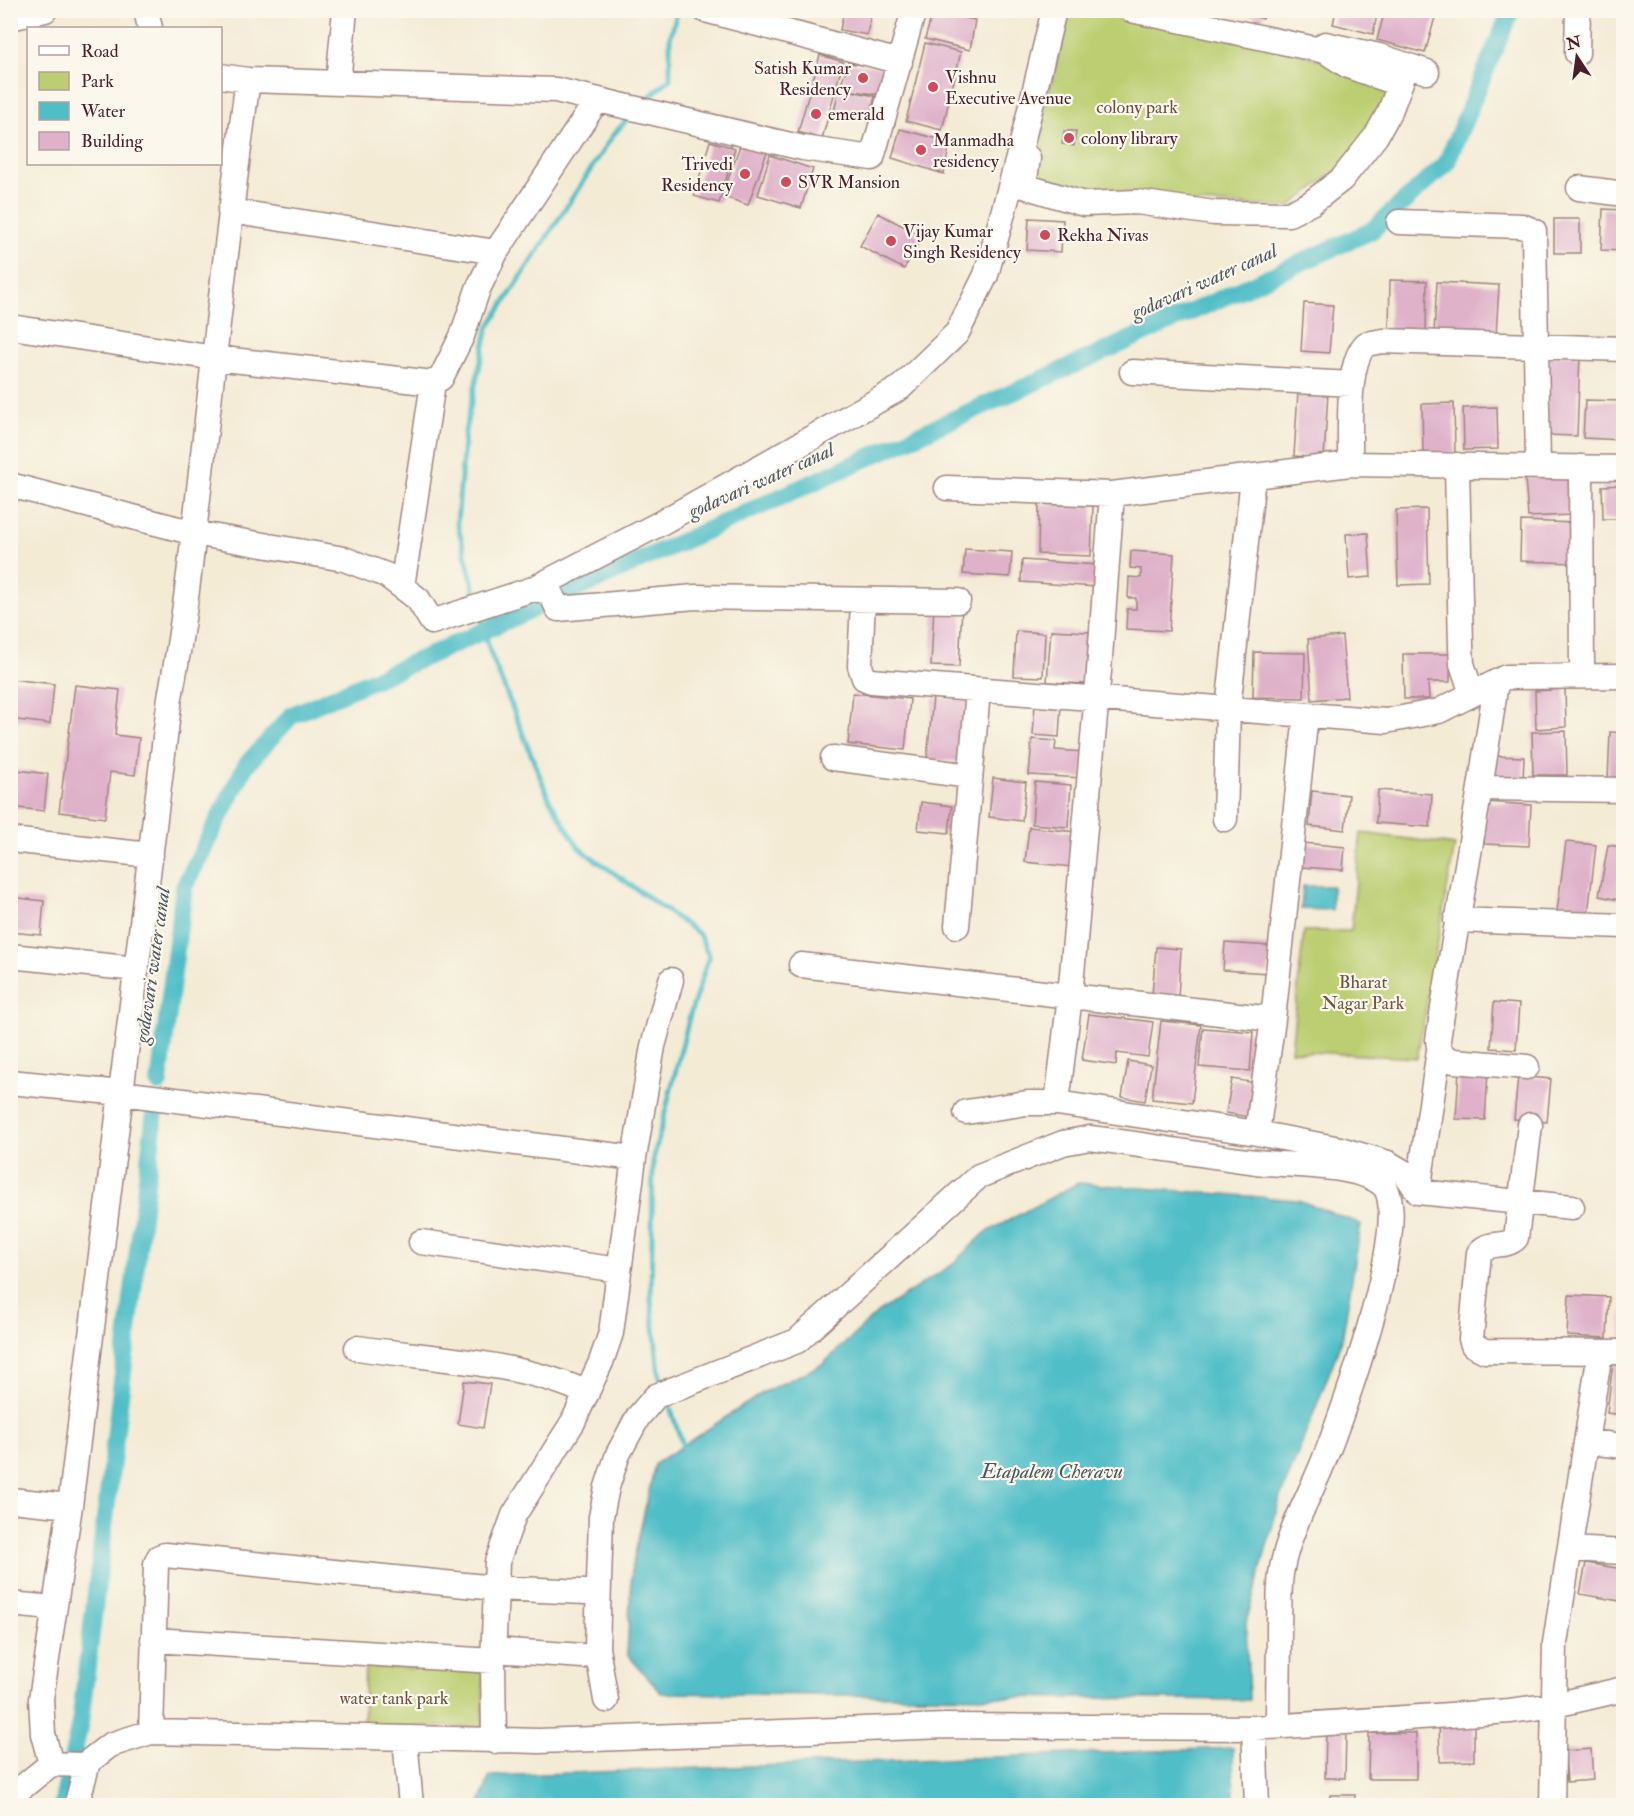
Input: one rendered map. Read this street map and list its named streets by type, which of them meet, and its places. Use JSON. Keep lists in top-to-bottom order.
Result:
{
  "water": ["godavari water canal", "Etapalem Cheravu"],
  "parks": ["colony park", "Bharat Nagar Park", "water tank park"],
  "places": [
    "Satish Kumar Residency",
    "Vishnu Executive Avenue",
    "emerald",
    "colony library",
    "Manmadha residency",
    "Trivedi Residency",
    "SVR Mansion",
    "Rekha Nivas",
    "Vijay Kumar Singh Residency"
  ],
  "legend": [
    "Road",
    "Park",
    "Water",
    "Building"
  ],
  "north": "top"
}
